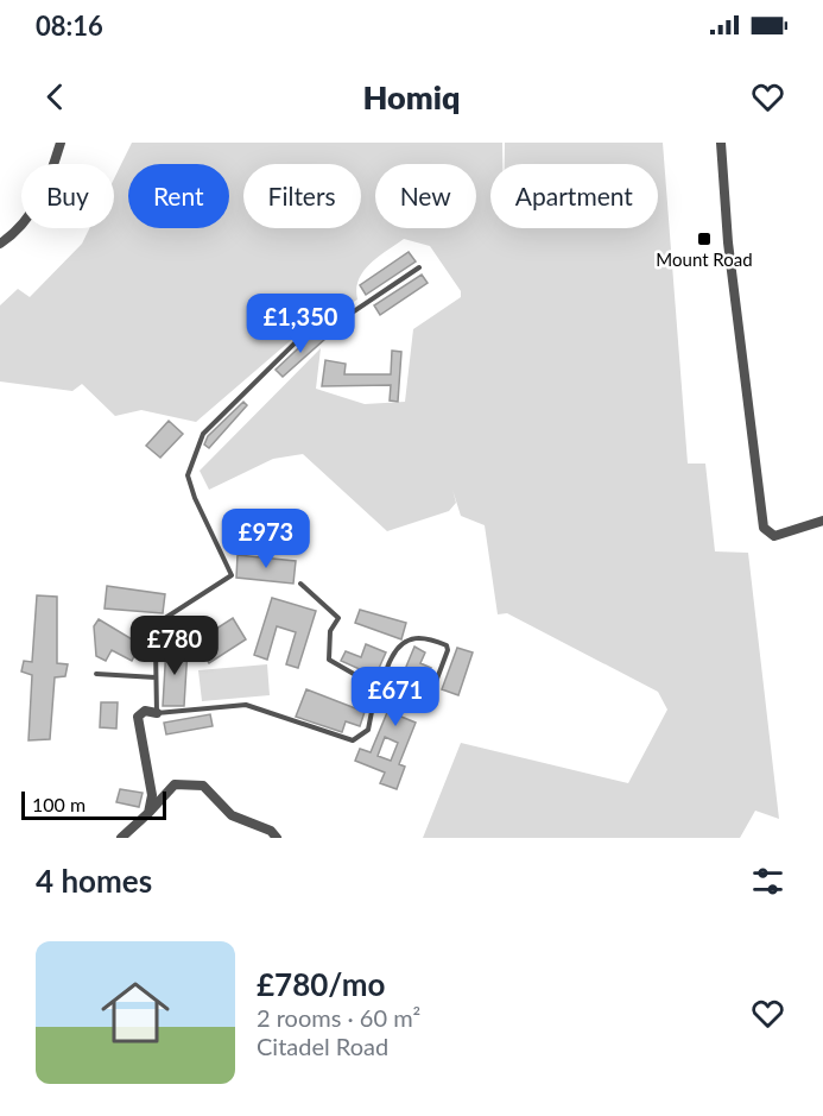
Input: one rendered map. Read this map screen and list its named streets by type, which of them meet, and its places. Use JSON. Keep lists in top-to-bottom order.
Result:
{
  "places": {
    "transit": ["Mount Road"]
  },
  "scale_bar": "100 m",
  "page": {
    "status": "08:16",
    "header": "Homiq",
    "chip": [
      "Buy",
      "Rent",
      "Filters",
      "New",
      "Apartment"
    ],
    "price": [
      "£1,350",
      "£973",
      "£780",
      "£671"
    ],
    "scale": "100 m",
    "heading": "4 homes",
    "list": [
      {
        "name": "£780/mo",
        "note": "2 rooms · 60 m² · Citadel Road"
      }
    ]
  }
}
